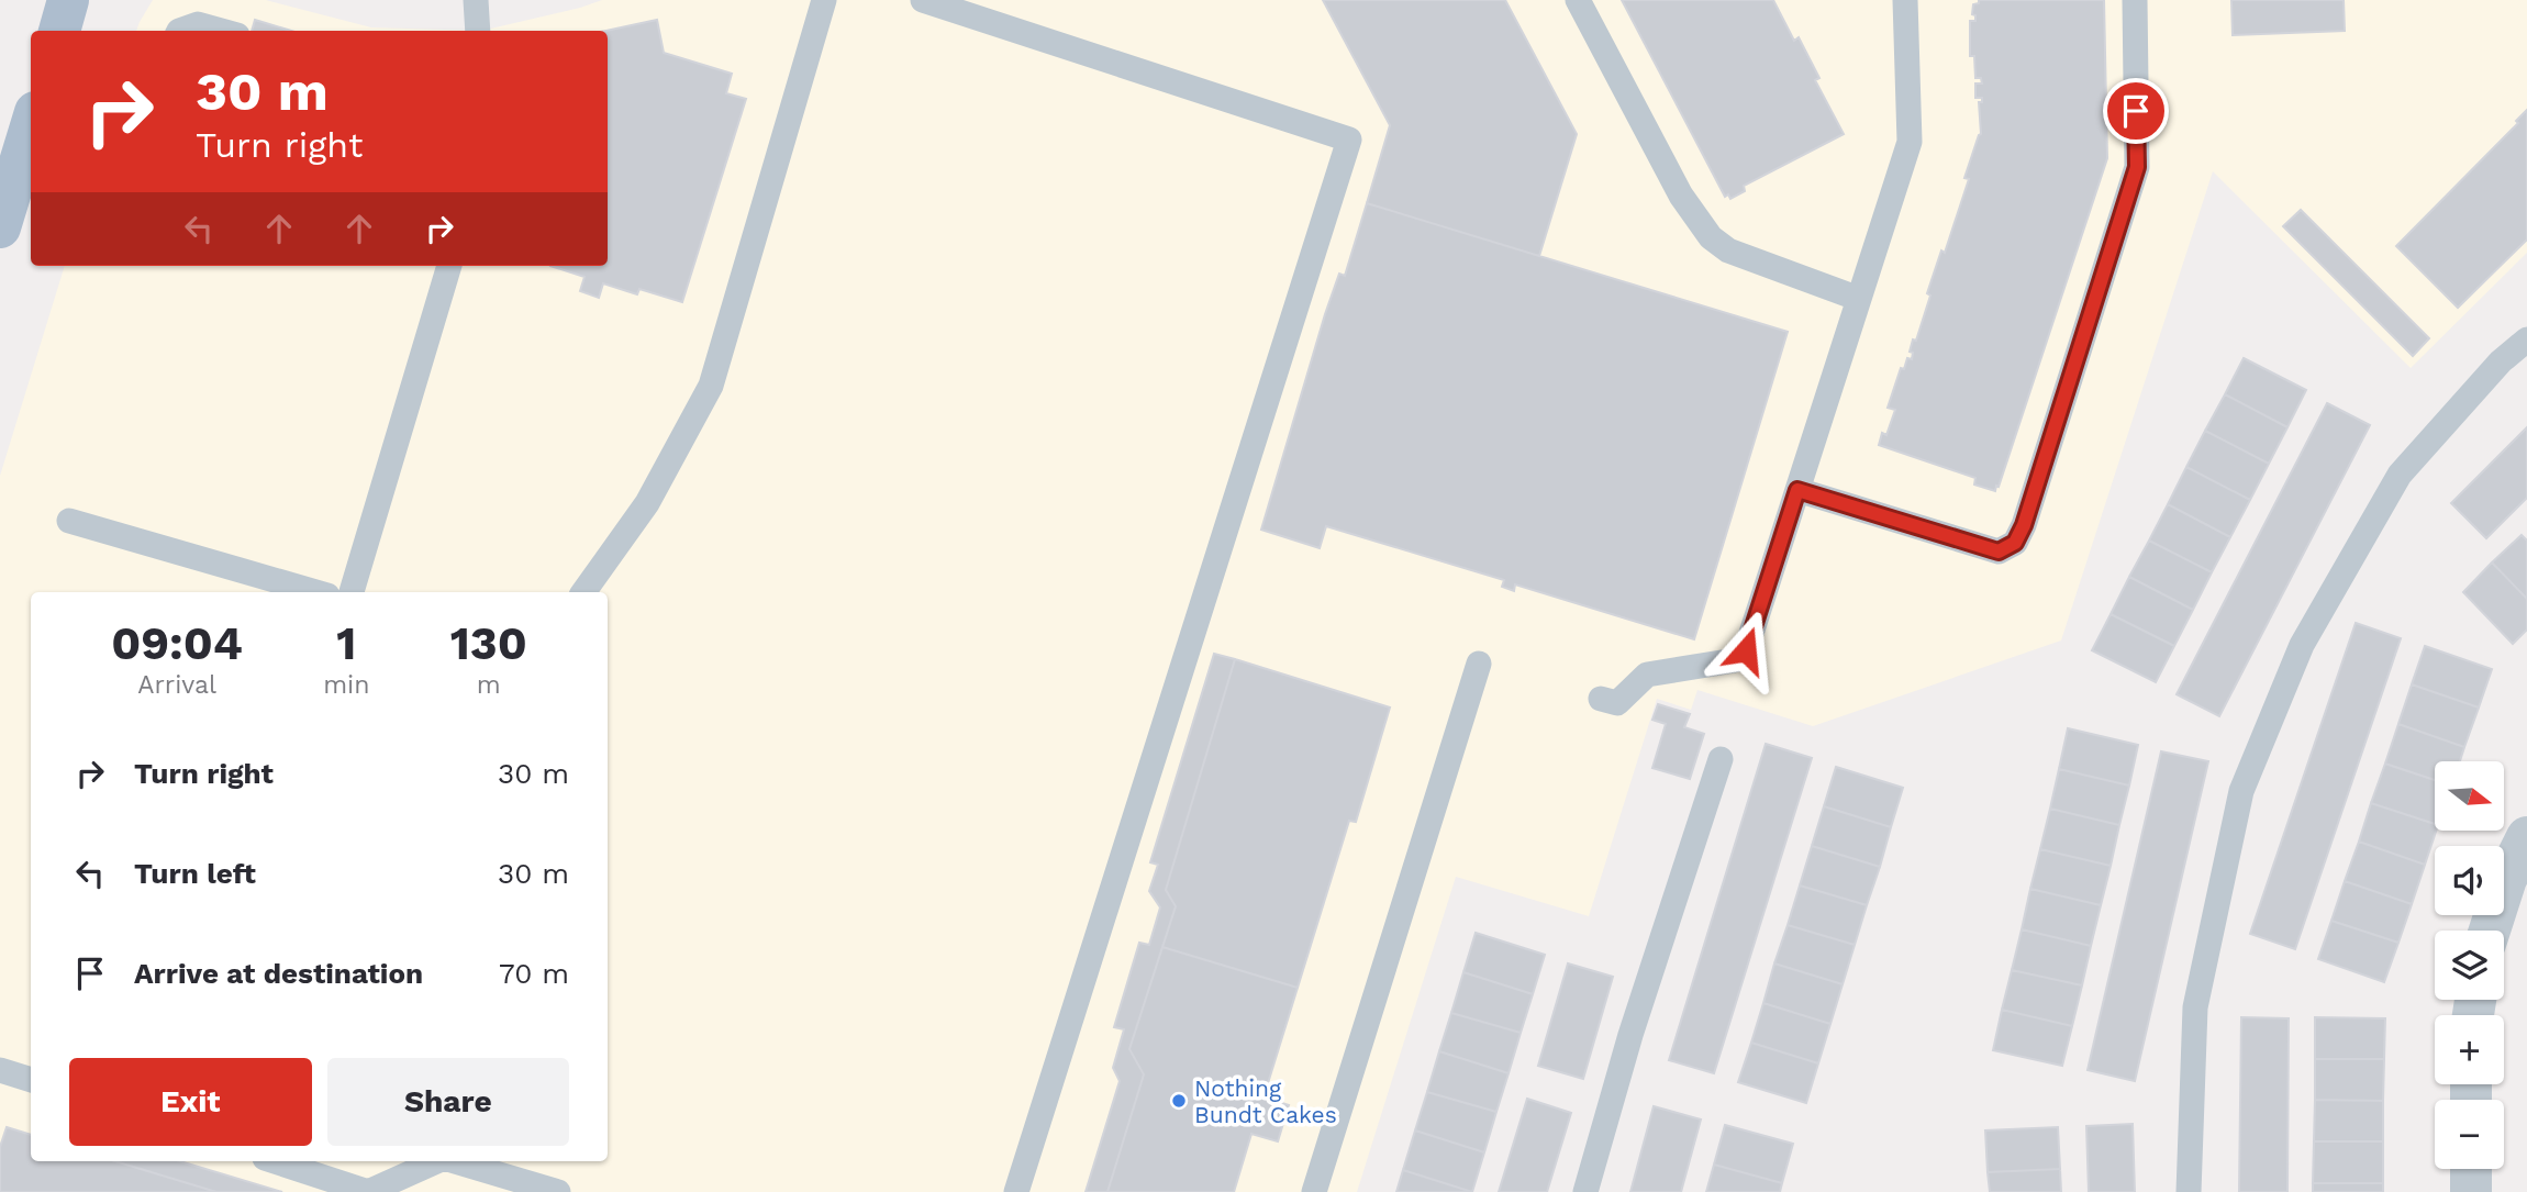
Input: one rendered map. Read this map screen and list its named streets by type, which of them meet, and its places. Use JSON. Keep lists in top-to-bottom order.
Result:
{
  "places": ["Nothing Bundt Cakes"],
  "north": "right",
  "page": {
    "turn": ["30 m", "Turn right"],
    "eta": [
      "09:04",
      "Arrival",
      "1",
      "min",
      "130",
      "m"
    ],
    "list": [
      {
        "name": "Turn right",
        "value": "30 m"
      },
      {
        "name": "Turn left",
        "value": "30 m"
      },
      {
        "name": "Arrive at destination",
        "value": "70 m"
      }
    ],
    "map_buttons": ["+", "−"],
    "buttons": ["Exit", "Share"]
  }
}
